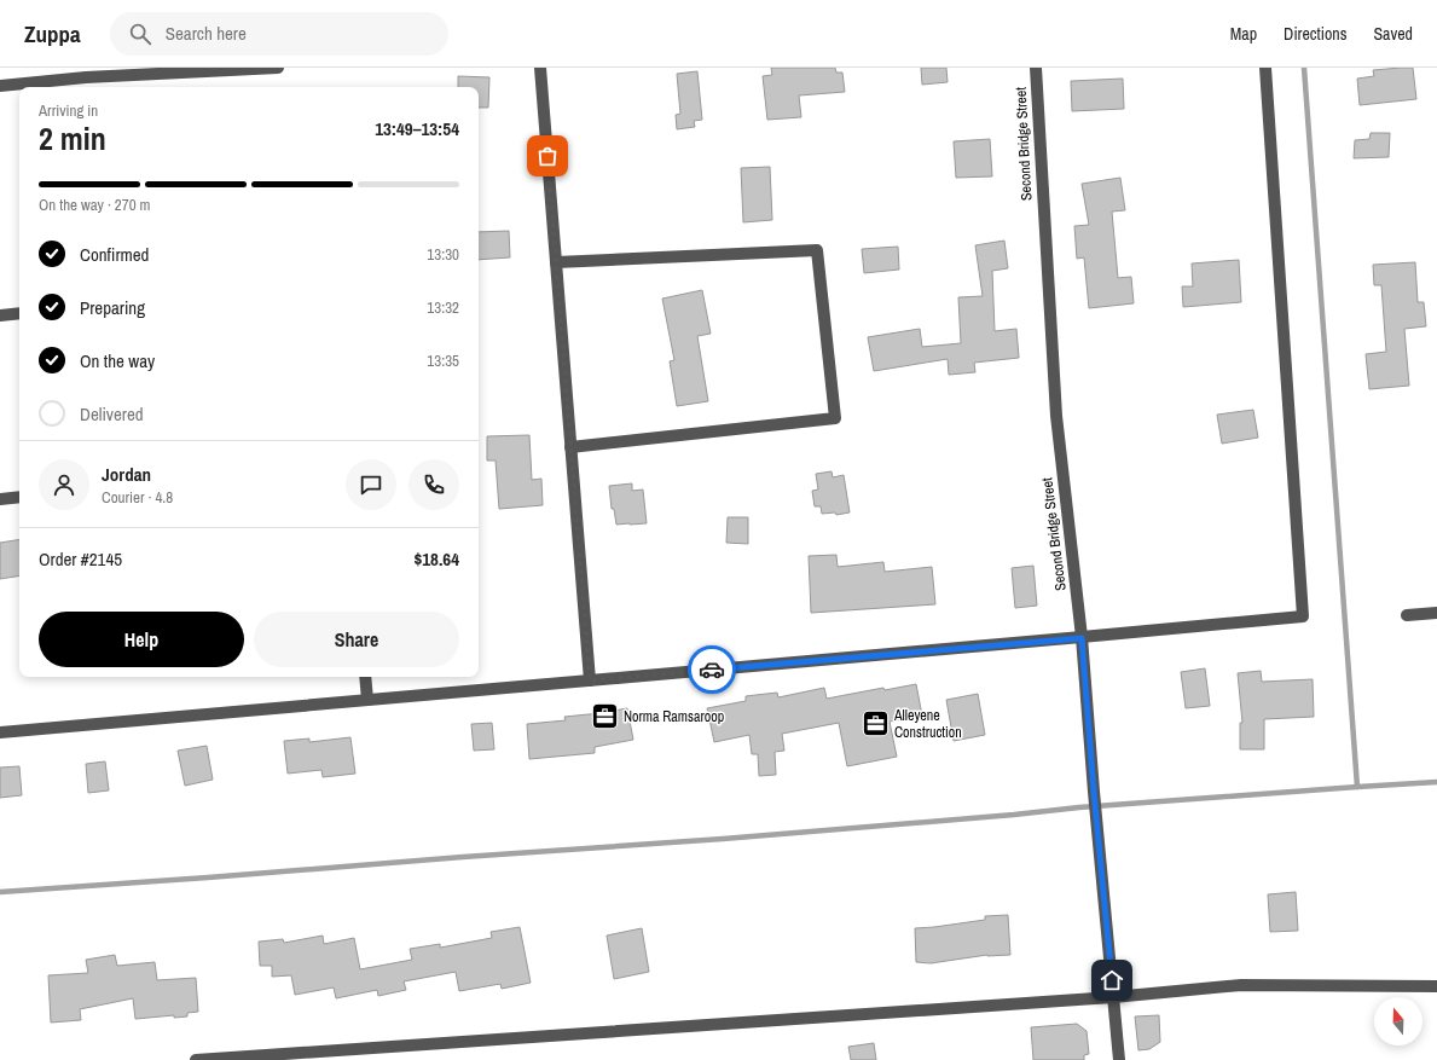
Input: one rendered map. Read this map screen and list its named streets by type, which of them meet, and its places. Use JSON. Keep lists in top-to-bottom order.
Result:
{
  "streets": {
    "street": ["Second Bridge Street"]
  },
  "places": {
    "office": ["Norma Ramsaroop", "Alleyene Construction"]
  },
  "north": "top",
  "page": {
    "header": "Zuppa",
    "search": "Search here",
    "nav": ["Map", "Directions", "Saved"],
    "heading": ["2 min", "Arriving in", "13:49–13:54"],
    "panel": [
      "Jordan",
      "Courier · 4.8",
      "Order #2145",
      "$18.64"
    ],
    "bar": "On the way · 270 m",
    "list": [
      ["Confirmed", "13:30"],
      ["Preparing", "13:32"],
      ["On the way", "13:35"],
      "Delivered"
    ],
    "buttons": ["Help", "Share"]
  }
}
